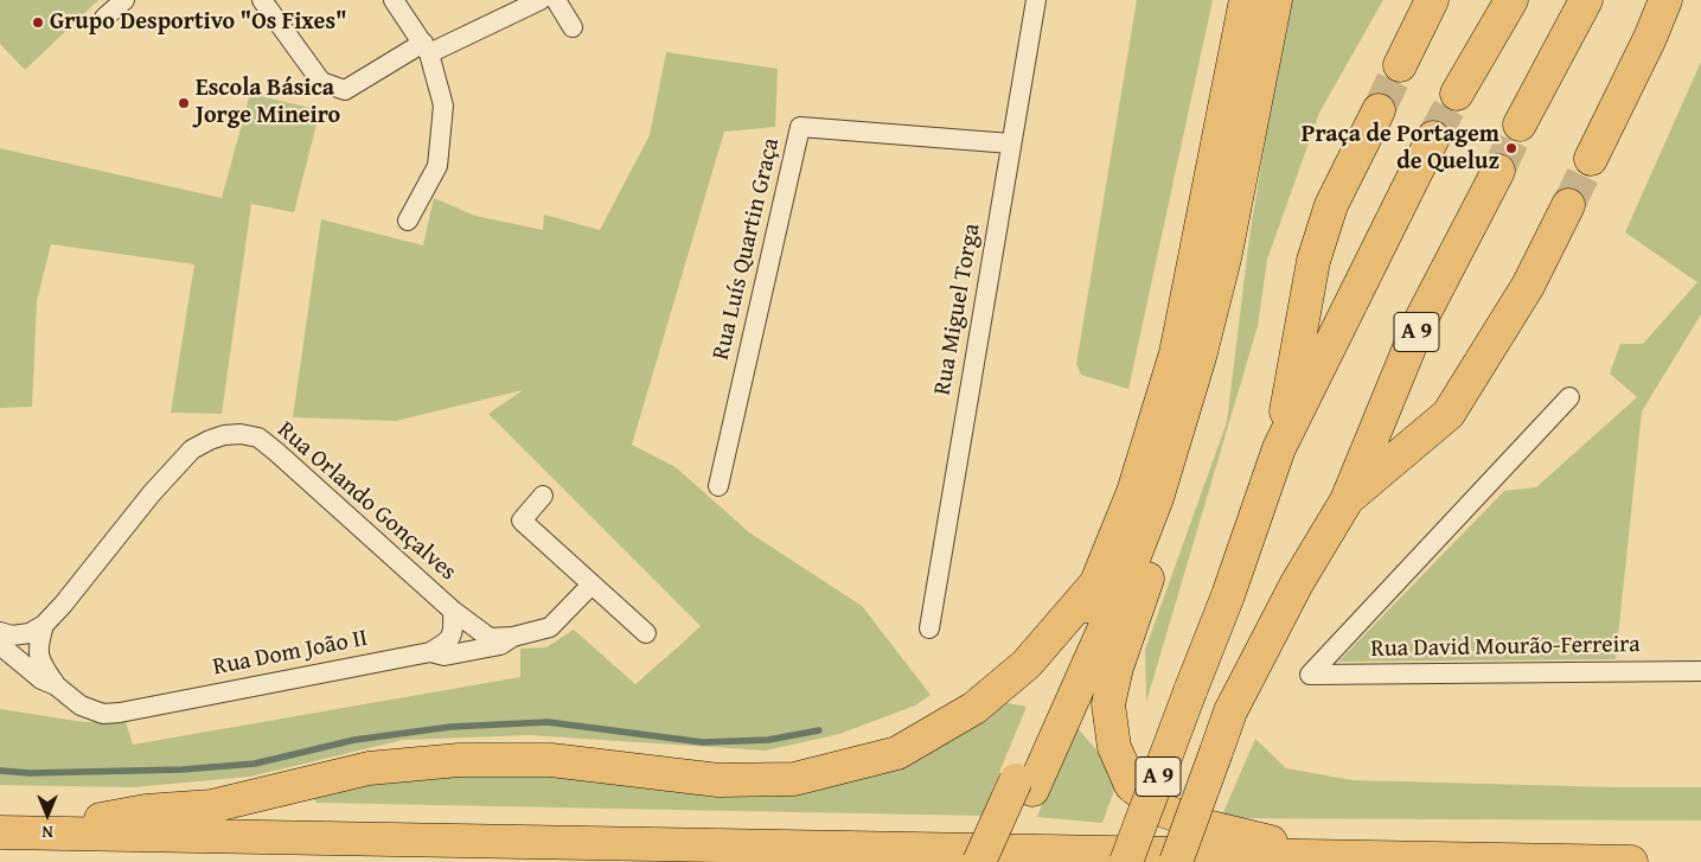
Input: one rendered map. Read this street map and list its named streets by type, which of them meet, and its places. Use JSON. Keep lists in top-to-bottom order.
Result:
{
  "streets": {
    "highway": ["A 9"],
    "street": [
      "Rua Luís Quartin Graça",
      "Rua Miguel Torga",
      "Rua Orlando Gonçalves",
      "Rua David Mourão-Ferreira",
      "Rua Dom João II"
    ]
  },
  "crossings": [
    ["Rua Luís Quartin Graça", "Rua Miguel Torga"],
    ["Rua Orlando Gonçalves", "Rua Dom João II"]
  ],
  "places": ["Grupo Desportivo \"Os Fixes\"", "Escola Básica Jorge Mineiro", "Praça de Portagem de Queluz"],
  "north": "bottom"
}
